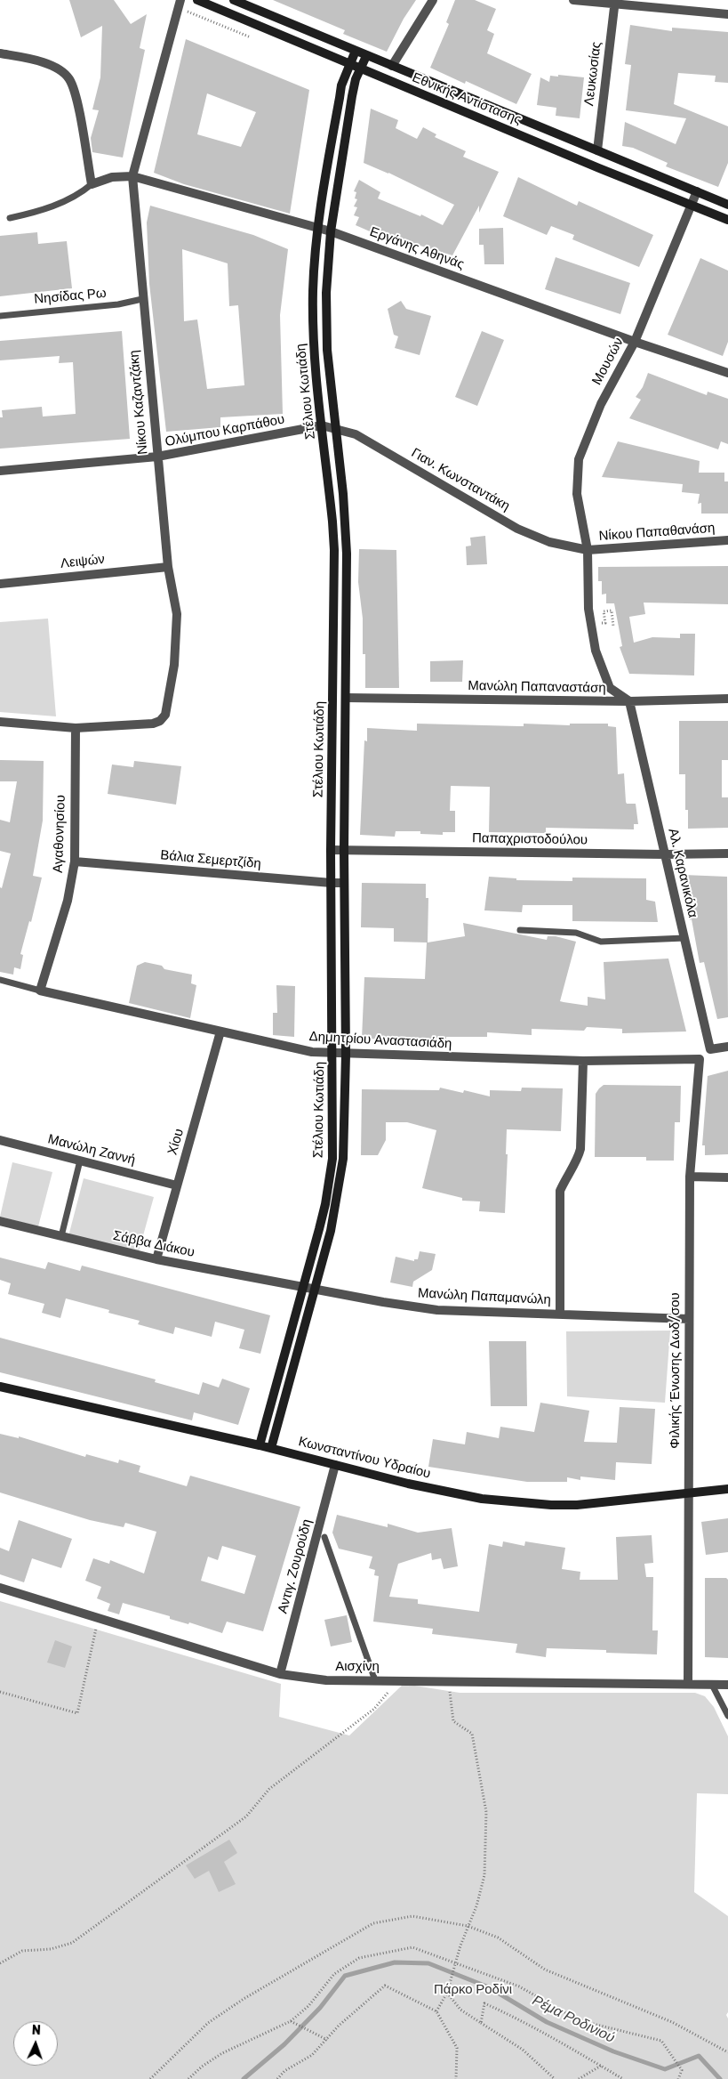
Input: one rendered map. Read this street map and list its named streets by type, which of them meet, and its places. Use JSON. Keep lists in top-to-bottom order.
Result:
{
  "streets": {
    "street": [
      "Λευκωσίας",
      "Εθνικής Αντίστασης",
      "Εργάνης Αθηνάς",
      "Μουσών",
      "Στέλιου Κωτιάδη",
      "Νίκου Καζαντζάκη",
      "Ολύμπου Καρπάθου",
      "Γιαν. Κωνσταντάκη",
      "Νίκου Παπαθανάση",
      "Λειψών",
      "Μανώλη Παπαναστάση",
      "Αγαθονησίου",
      "Παπαχριστοδούλου",
      "Βάλια Σεμερτζίδη",
      "Αλ. Καρανικόλα",
      "Δημητρίου Αναστασιάδη",
      "Χίου",
      "Μανώλη Ζαννή",
      "Σάββα Διάκου",
      "Μανώλη Παπαμανώλη",
      "Φιλικής Ένωσης Δωδ/σου",
      "Κωνσταντίνου Υδραίου",
      "Αντιγ. Ζουρούδη",
      "Αισχίνη"
    ],
    "lane": ["Νησίδας Ρω"]
  },
  "crossings": [
    ["Λευκωσίας", "Εθνικής Αντίστασης"],
    ["Εθνικής Αντίστασης", "Μουσών"],
    ["Εθνικής Αντίστασης", "Στέλιου Κωτιάδη"],
    ["Εργάνης Αθηνάς", "Μουσών"],
    ["Εργάνης Αθηνάς", "Στέλιου Κωτιάδη"],
    ["Εργάνης Αθηνάς", "Νίκου Καζαντζάκη"],
    ["Νησίδας Ρω", "Νίκου Καζαντζάκη"],
    ["Μουσών", "Γιαν. Κωνσταντάκη"],
    ["Μουσών", "Νίκου Παπαθανάση"],
    ["Μουσών", "Μανώλη Παπαναστάση"],
    ["Μουσών", "Αλ. Καρανικόλα"],
    ["Στέλιου Κωτιάδη", "Ολύμπου Καρπάθου"],
    ["Στέλιου Κωτιάδη", "Γιαν. Κωνσταντάκη"],
    ["Στέλιου Κωτιάδη", "Μανώλη Παπαναστάση"],
    ["Στέλιου Κωτιάδη", "Παπαχριστοδούλου"],
    ["Στέλιου Κωτιάδη", "Βάλια Σεμερτζίδη"],
    ["Στέλιου Κωτιάδη", "Δημητρίου Αναστασιάδη"],
    ["Στέλιου Κωτιάδη", "Σάββα Διάκου"],
    ["Στέλιου Κωτιάδη", "Μανώλη Παπαμανώλη"],
    ["Στέλιου Κωτιάδη", "Κωνσταντίνου Υδραίου"],
    ["Νίκου Καζαντζάκη", "Ολύμπου Καρπάθου"],
    ["Νίκου Καζαντζάκη", "Λειψών"],
    ["Νίκου Καζαντζάκη", "Αγαθονησίου"],
    ["Ολύμπου Καρπάθου", "Γιαν. Κωνσταντάκη"],
    ["Γιαν. Κωνσταντάκη", "Νίκου Παπαθανάση"],
    ["Μανώλη Παπαναστάση", "Αλ. Καρανικόλα"],
    ["Αγαθονησίου", "Βάλια Σεμερτζίδη"],
    ["Αγαθονησίου", "Δημητρίου Αναστασιάδη"],
    ["Παπαχριστοδούλου", "Αλ. Καρανικόλα"],
    ["Δημητρίου Αναστασιάδη", "Χίου"],
    ["Δημητρίου Αναστασιάδη", "Μανώλη Παπαμανώλη"],
    ["Δημητρίου Αναστασιάδη", "Φιλικής Ένωσης Δωδ/σου"],
    ["Χίου", "Μανώλη Ζαννή"],
    ["Χίου", "Σάββα Διάκου"],
    ["Σάββα Διάκου", "Μανώλη Παπαμανώλη"],
    ["Μανώλη Παπαμανώλη", "Φιλικής Ένωσης Δωδ/σου"],
    ["Φιλικής Ένωσης Δωδ/σου", "Κωνσταντίνου Υδραίου"],
    ["Φιλικής Ένωσης Δωδ/σου", "Αισχίνη"],
    ["Κωνσταντίνου Υδραίου", "Αντιγ. Ζουρούδη"],
    ["Αντιγ. Ζουρούδη", "Αισχίνη"]
  ],
  "water": ["Ρέμα Ροδινιού"],
  "parks": ["Πάρκο Ροδίνι"],
  "north": "top"
}
